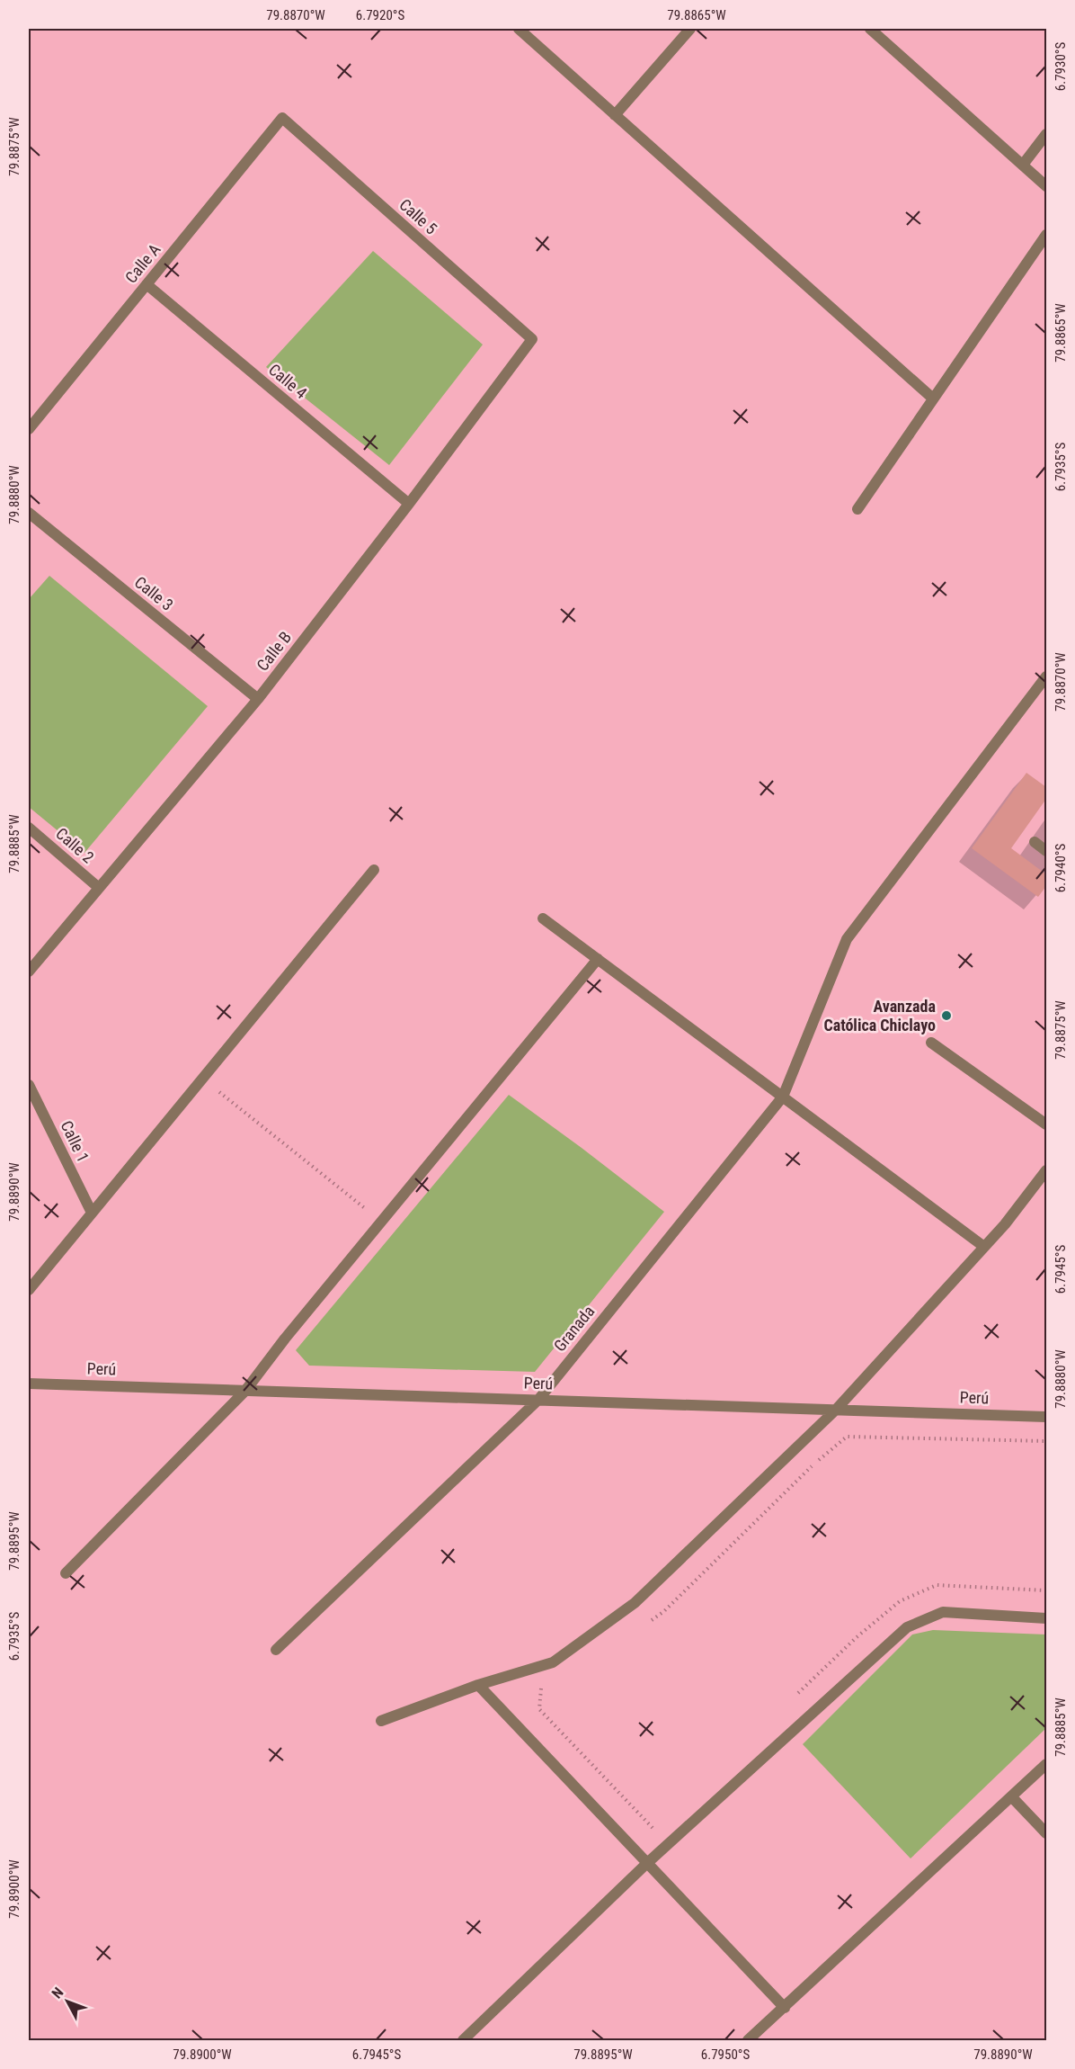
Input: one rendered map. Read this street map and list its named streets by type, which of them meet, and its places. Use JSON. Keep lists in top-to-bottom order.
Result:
{
  "streets": {
    "street": [
      "Calle 5",
      "Calle A",
      "Calle 4",
      "Calle 3",
      "Calle B",
      "Calle 2",
      "Calle 1",
      "Granada",
      "Perú"
    ]
  },
  "crossings": [
    ["Calle 5", "Calle A"],
    ["Calle 5", "Calle B"],
    ["Calle A", "Calle 4"],
    ["Calle 4", "Calle B"],
    ["Calle 3", "Calle B"],
    ["Calle B", "Calle 2"],
    ["Granada", "Perú"]
  ],
  "places": ["Avanzada Católica Chiclayo"],
  "north": "top left",
  "coordinates": [
    "79.8870°W",
    "6.7920°S",
    "79.8865°W",
    "6.7930°S",
    "79.8875°W",
    "6.7935°S",
    "79.8880°W",
    "79.8885°W",
    "6.7940°S",
    "79.8890°W",
    "6.7945°S",
    "79.8895°W",
    "79.8900°W",
    "6.7950°S"
  ]
}
